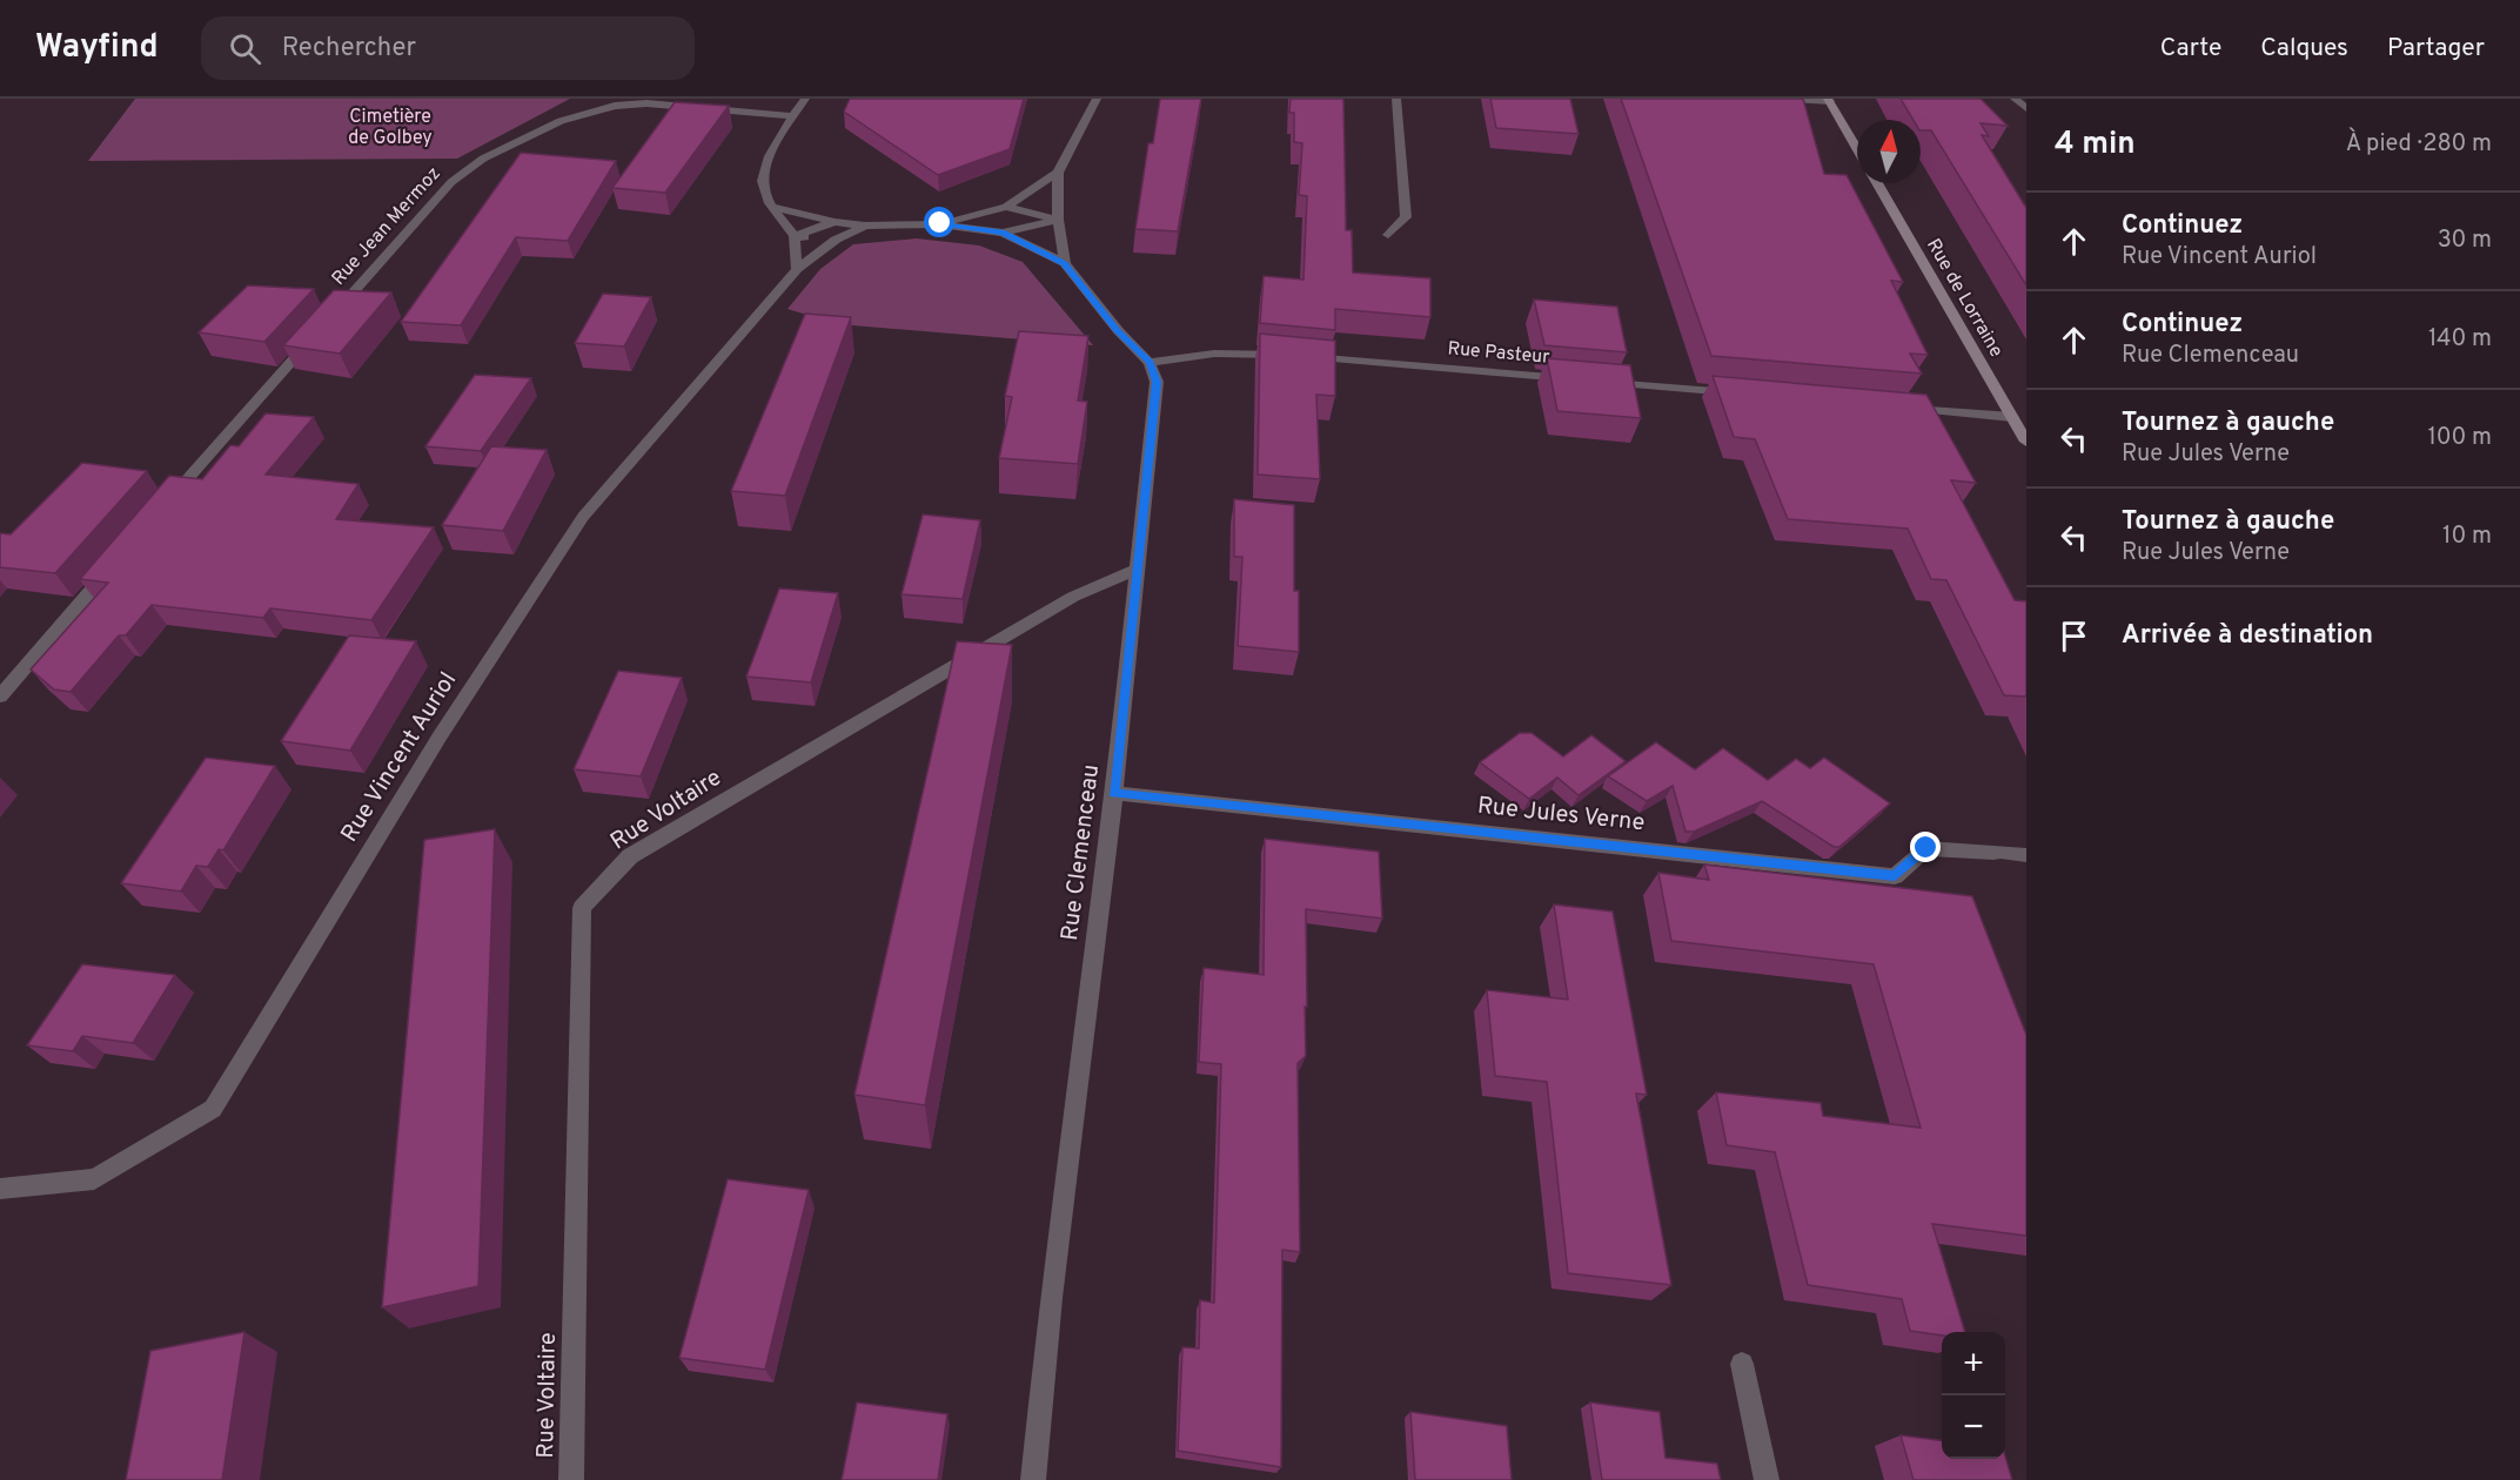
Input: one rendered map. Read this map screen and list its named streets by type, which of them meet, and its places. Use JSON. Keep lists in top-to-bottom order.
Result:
{
  "streets": {
    "main road": ["Rue de Lorraine"],
    "street": [
      "Rue Jean Mermoz",
      "Rue Pasteur",
      "Rue Vincent Auriol",
      "Rue Voltaire",
      "Rue Jules Verne",
      "Rue Clemenceau"
    ]
  },
  "crossings": [
    ["Rue Pasteur", "Rue Clemenceau"],
    ["Rue Voltaire", "Rue Clemenceau"],
    ["Rue Jules Verne", "Rue Clemenceau"]
  ],
  "parks": ["Cimetière de Golbey"],
  "north": "top",
  "page": {
    "header": "Wayfind",
    "search": "Rechercher",
    "nav": ["Carte", "Calques", "Partager"],
    "heading": ["4 min", "À pied · 280 m"],
    "list": [
      ["Continuez", "Rue Vincent Auriol", "30 m"],
      ["Continuez", "Rue Clemenceau", "140 m"],
      ["Tournez à gauche", "Rue Jules Verne", "100 m"],
      ["Tournez à gauche", "Rue Jules Verne", "10 m"],
      "Arrivée à destination"
    ],
    "map_buttons": ["+", "−"]
  }
}
